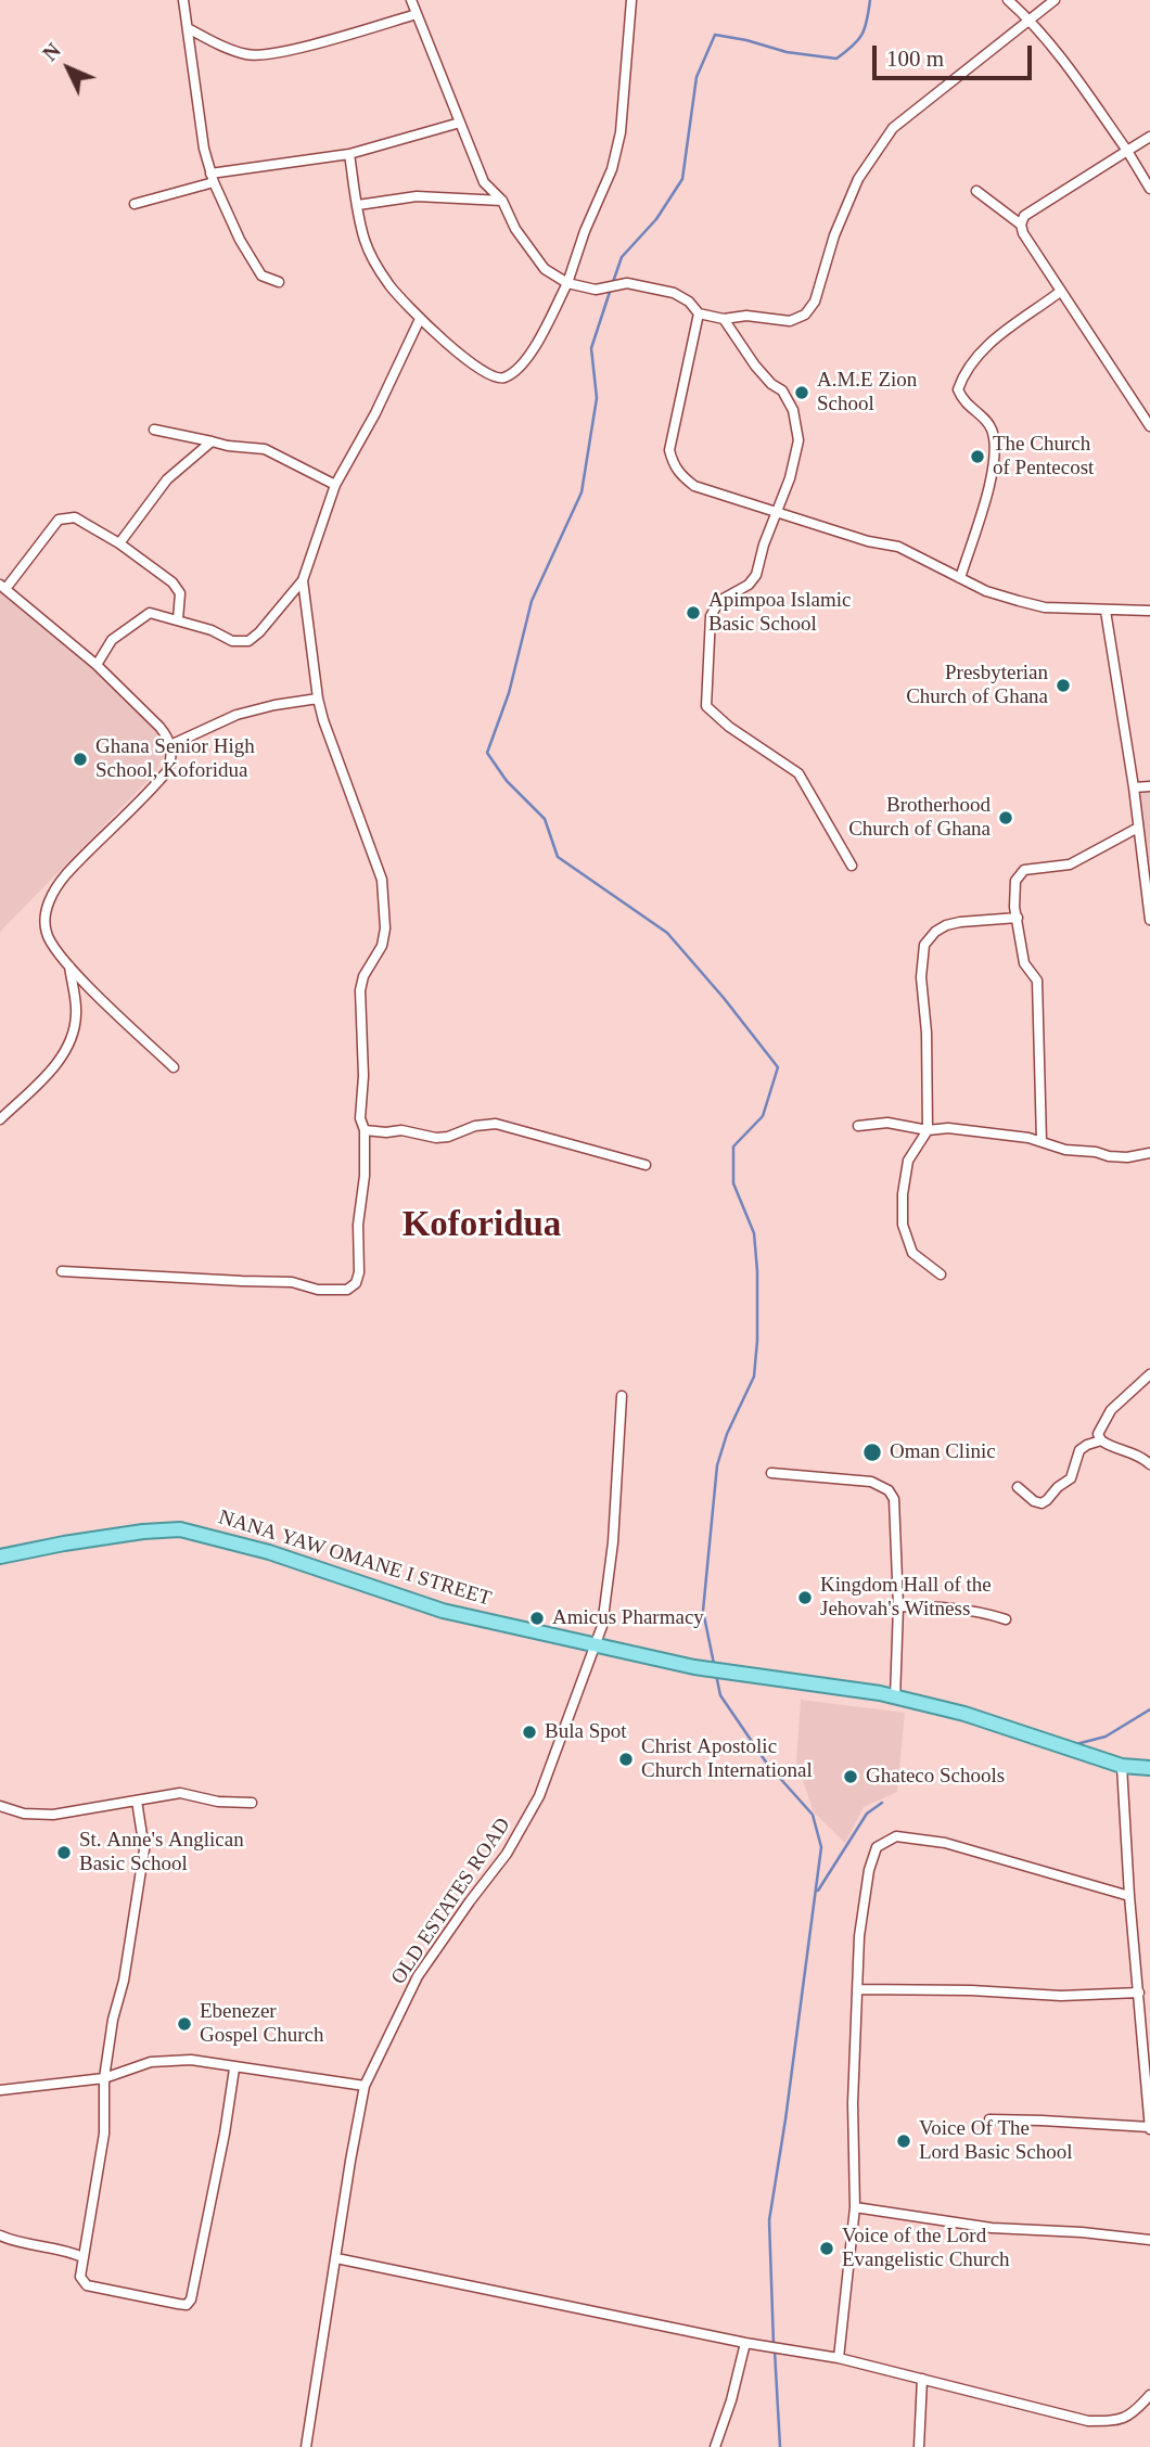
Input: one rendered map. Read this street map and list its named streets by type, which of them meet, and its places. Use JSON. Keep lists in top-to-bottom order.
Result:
{
  "streets": {
    "main road": ["NANA YAW OMANE I STREET"],
    "street": ["OLD ESTATES ROAD"]
  },
  "crossings": [
    ["NANA YAW OMANE I STREET", "OLD ESTATES ROAD"]
  ],
  "districts": ["Koforidua"],
  "places": [
    "A.M.E Zion School",
    "The Church of Pentecost",
    "Apimpoa Islamic Basic School",
    "Presbyterian Church of Ghana",
    "Ghana Senior High School, Koforidua",
    "Brotherhood Church of Ghana",
    "Oman Clinic",
    "Kingdom Hall of the Jehovah's Witness",
    "Amicus Pharmacy",
    "Bula Spot",
    "Christ Apostolic Church International",
    "Ghateco Schools",
    "St. Anne's Anglican Basic School",
    "Ebenezer Gospel Church",
    "Voice Of The Lord Basic School",
    "Voice of the Lord Evangelistic Church"
  ],
  "scale_bar": "100 m",
  "north": "top left"
}
